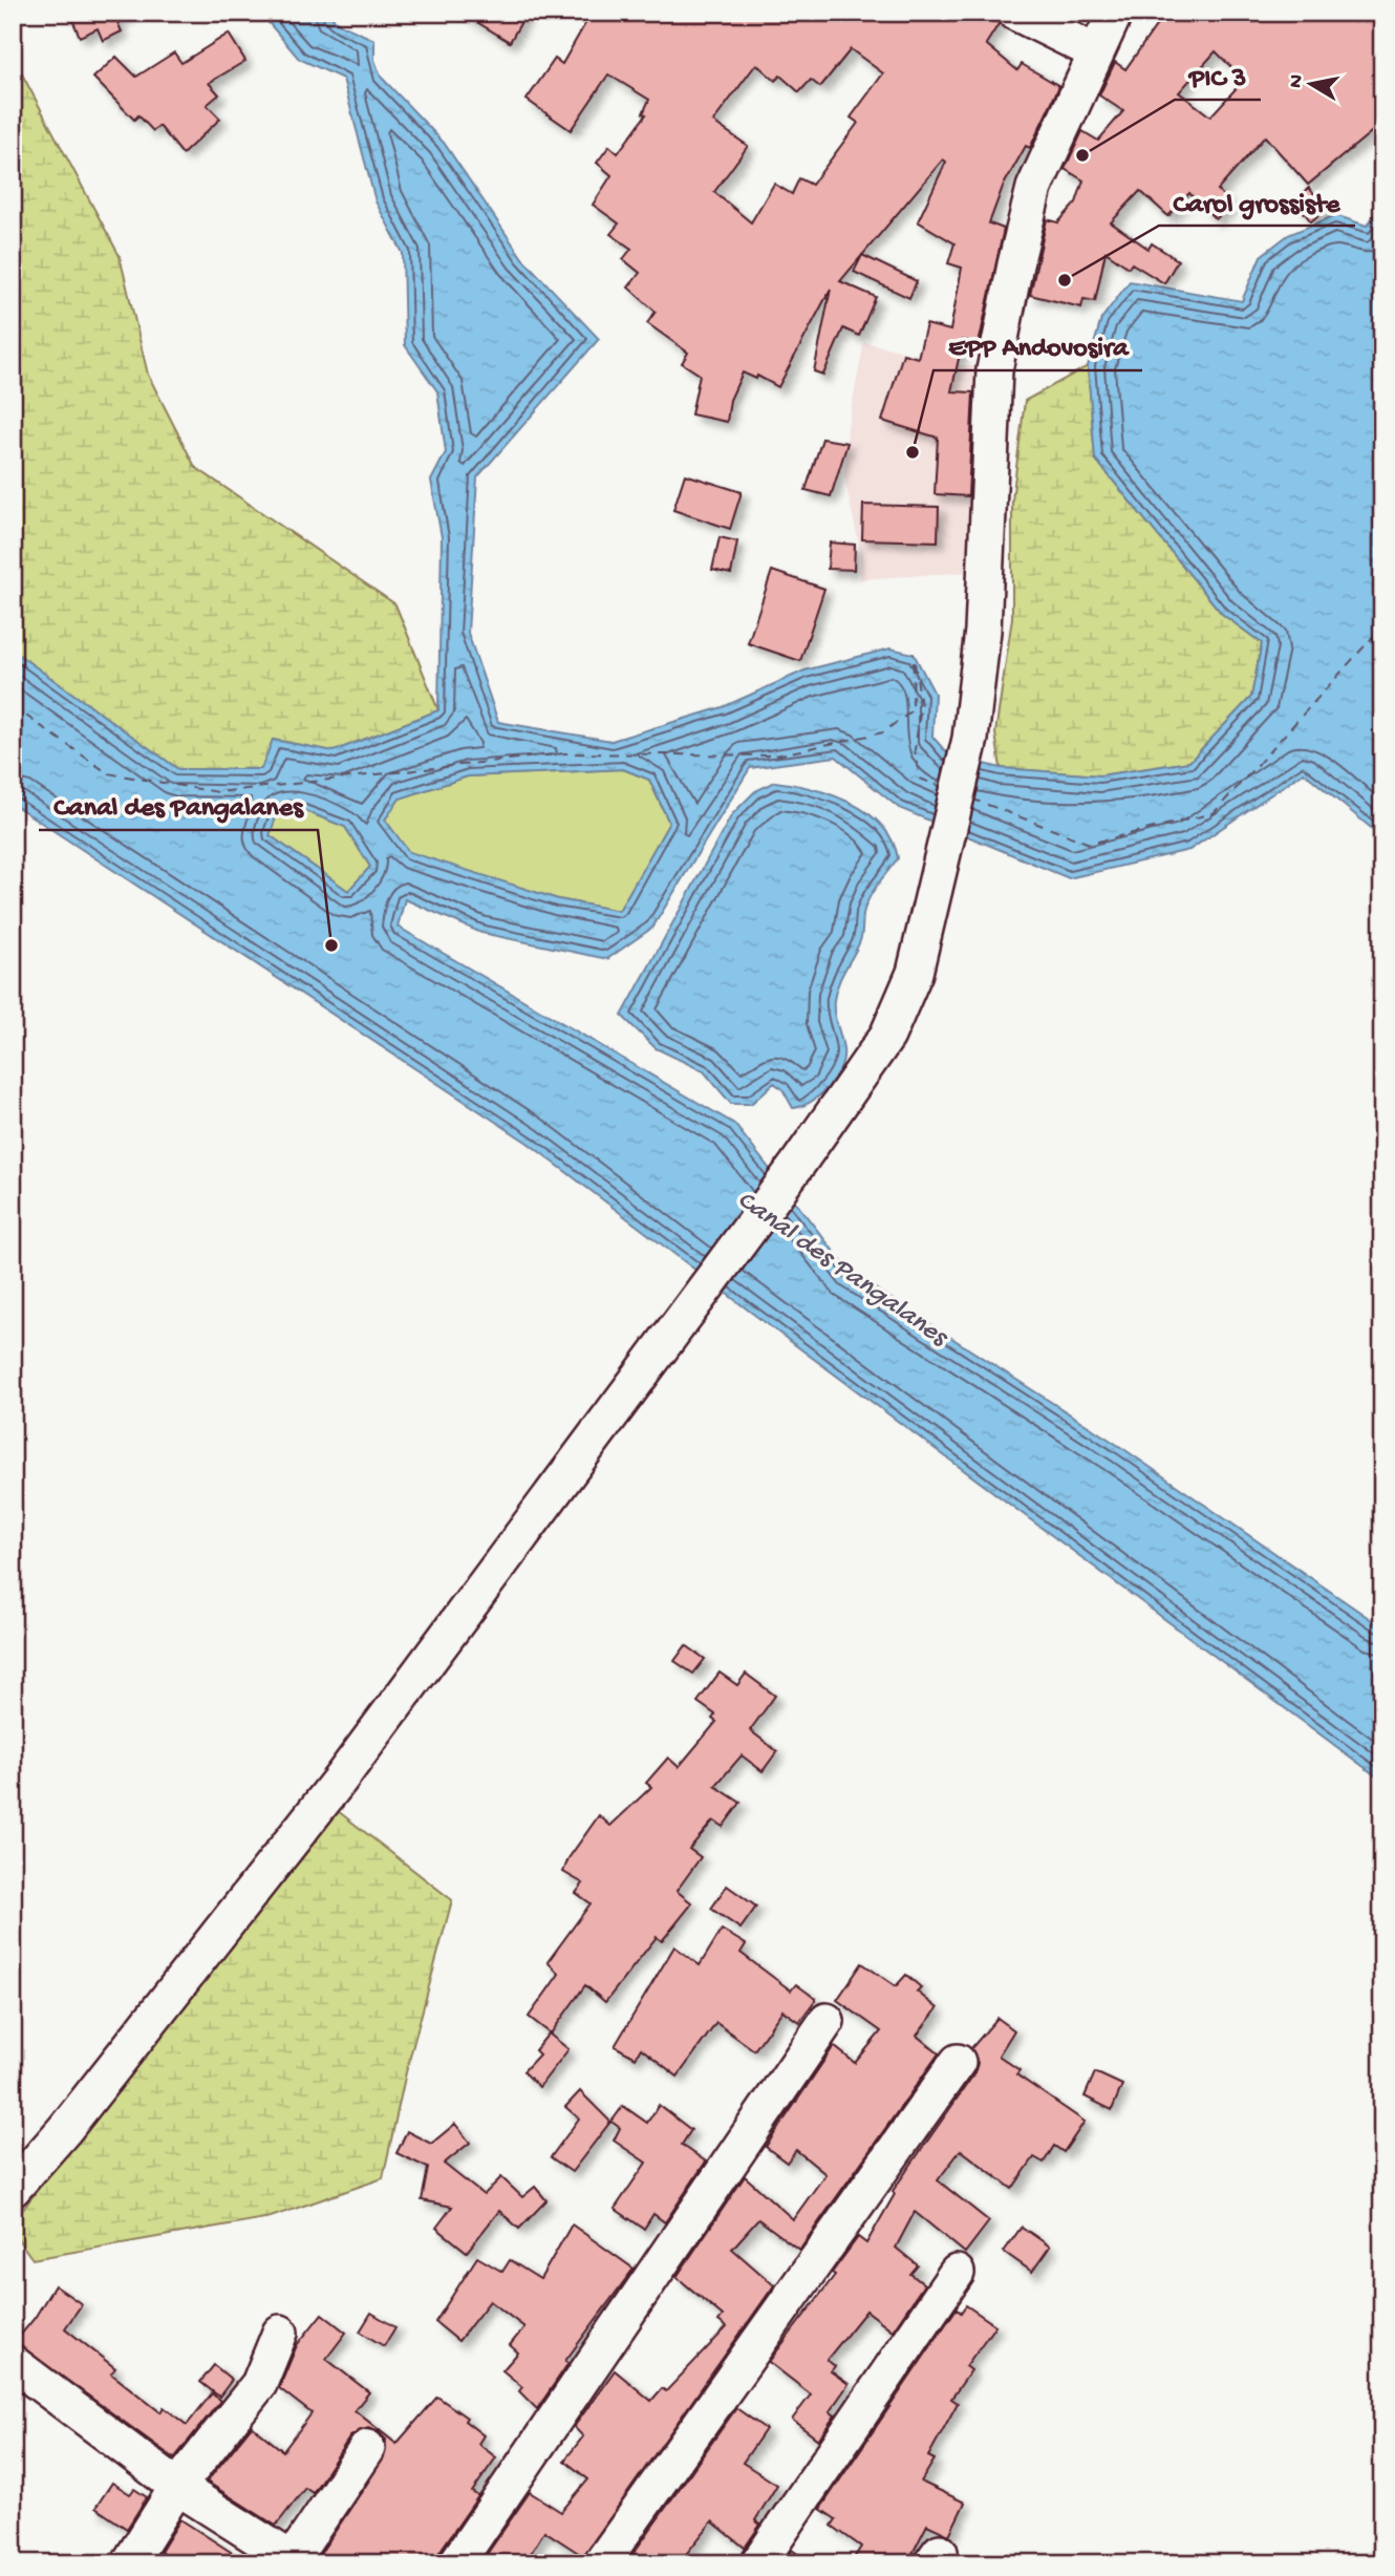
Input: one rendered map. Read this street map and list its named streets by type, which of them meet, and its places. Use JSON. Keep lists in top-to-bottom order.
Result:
{
  "water": ["Canal des Pangalanes"],
  "places": [
    "PIC 3",
    "Carol grossiste",
    "EPP Andovosira",
    "Canal des Pangalanes"
  ],
  "north": "left"
}
